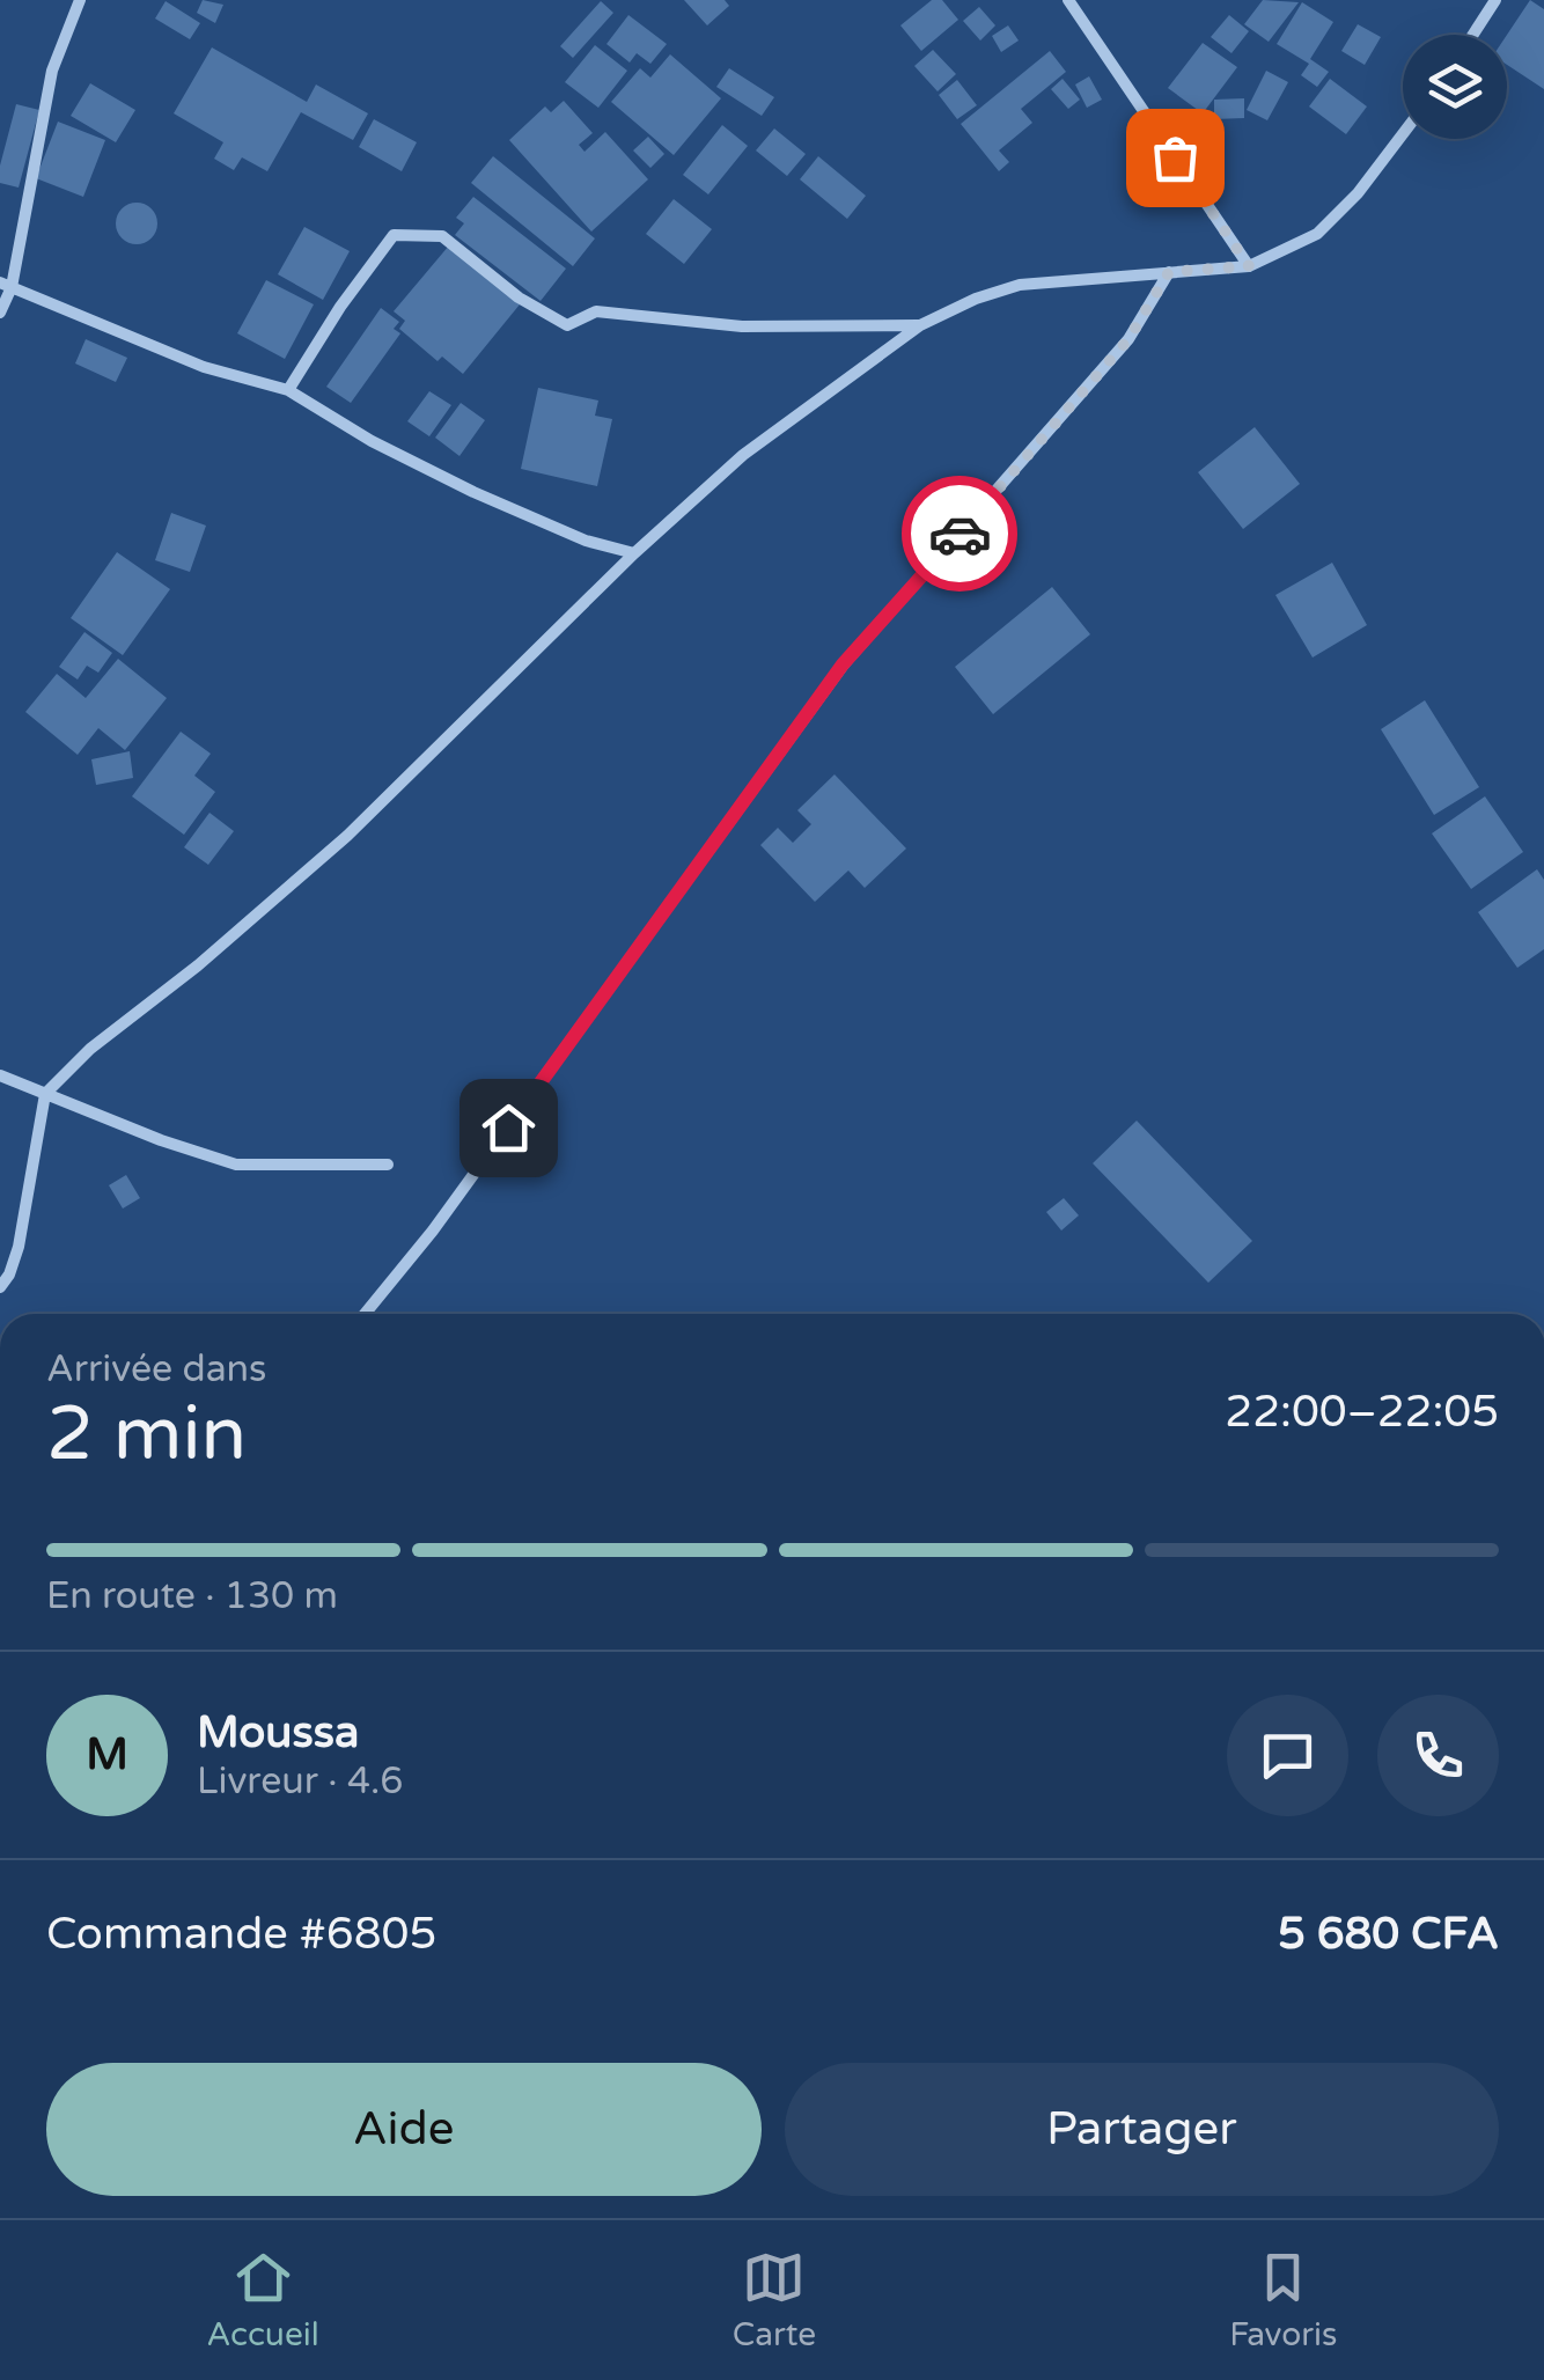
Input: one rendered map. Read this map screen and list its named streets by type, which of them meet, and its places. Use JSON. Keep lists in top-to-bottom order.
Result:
{
  "page": {
    "heading": ["2 min", "Arrivée dans", "22:00–22:05"],
    "panel": [
      "Moussa",
      "Livreur · 4.6",
      "Commande #6805",
      "5 680 CFA"
    ],
    "bar": "En route · 130 m",
    "round": "M",
    "buttons": ["Aide", "Partager"],
    "tabs": ["Accueil", "Carte", "Favoris"]
  }
}
